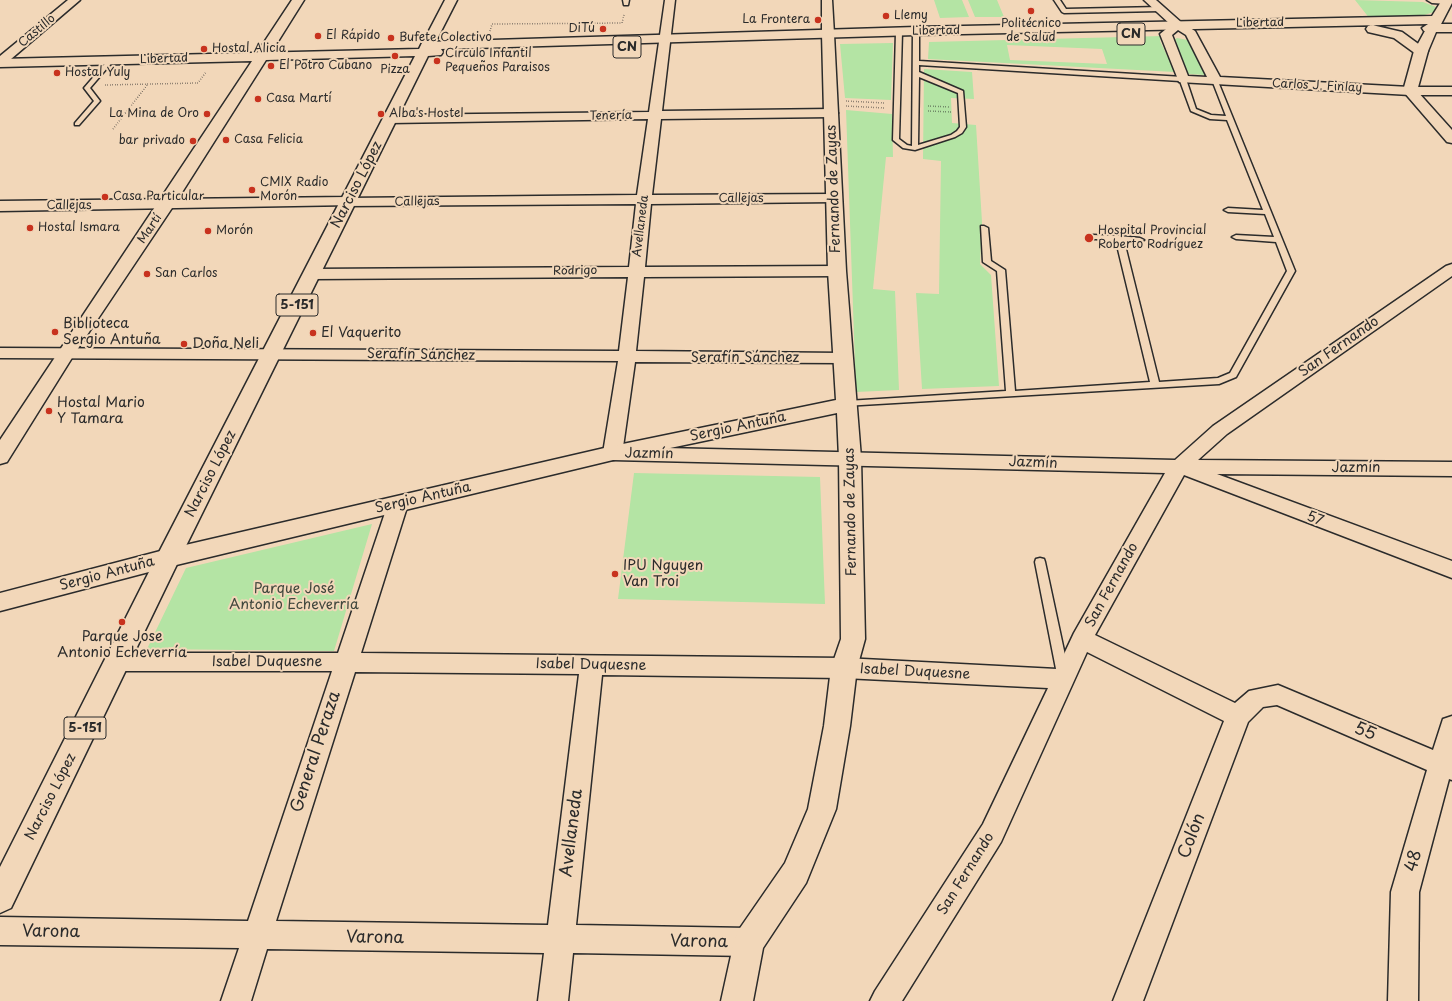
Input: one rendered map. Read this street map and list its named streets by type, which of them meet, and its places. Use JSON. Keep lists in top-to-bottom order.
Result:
{
  "streets": {
    "main road": [
      "Libertad",
      "CN",
      "Narciso López",
      "Fernando de Zayas",
      "Callejas",
      "Martí",
      "5-151",
      "Sergio Antuña"
    ],
    "street": [
      "Castillo",
      "Carlos J. Finlay",
      "Tenería",
      "Avellaneda",
      "Rodrigo",
      "San Fernando",
      "Serafín Sánchez",
      "Jazmín",
      "57",
      "Isabel Duquesne",
      "55",
      "General Peraza",
      "Colón",
      "48",
      "Varona"
    ]
  },
  "crossings": [
    ["Libertad", "Castillo"],
    ["Libertad", "Narciso López"],
    ["Libertad", "Fernando de Zayas"],
    ["Libertad", "Avellaneda"],
    ["Libertad", "Martí"],
    ["Tenería", "Narciso López"],
    ["Tenería", "Fernando de Zayas"],
    ["Tenería", "Avellaneda"],
    ["Narciso López", "Callejas"],
    ["Narciso López", "Rodrigo"],
    ["Narciso López", "Serafín Sánchez"],
    ["Narciso López", "Sergio Antuña"],
    ["Narciso López", "Isabel Duquesne"],
    ["Fernando de Zayas", "Callejas"],
    ["Fernando de Zayas", "Rodrigo"],
    ["Fernando de Zayas", "Serafín Sánchez"],
    ["Fernando de Zayas", "Sergio Antuña"],
    ["Fernando de Zayas", "Jazmín"],
    ["Fernando de Zayas", "Isabel Duquesne"],
    ["Fernando de Zayas", "Varona"],
    ["Callejas", "Avellaneda"],
    ["Callejas", "Martí"],
    ["Avellaneda", "Rodrigo"],
    ["Avellaneda", "Serafín Sánchez"],
    ["Avellaneda", "Sergio Antuña"],
    ["Avellaneda", "Jazmín"],
    ["Avellaneda", "Isabel Duquesne"],
    ["Avellaneda", "Varona"],
    ["Martí", "Serafín Sánchez"],
    ["San Fernando", "Jazmín"],
    ["San Fernando", "57"],
    ["San Fernando", "Isabel Duquesne"],
    ["Sergio Antuña", "Jazmín"],
    ["Sergio Antuña", "General Peraza"],
    ["Jazmín", "57"],
    ["Isabel Duquesne", "General Peraza"],
    ["55", "Colón"],
    ["55", "48"],
    ["General Peraza", "Varona"]
  ],
  "parks": ["Parque José Antonio Echeverría"],
  "places": [
    "Politécnico de Salud",
    "Llemy",
    "La Frontera",
    "DiTú",
    "El Rápido",
    "Bufete Colectivo",
    "Hostal Alicia",
    "Pizza",
    "Círculo Infantil Pequeños Paraisos",
    "El Potro Cubano",
    "Hostal Yuly",
    "Casa Martí",
    "La Mina de Oro",
    "Alba's Hostel",
    "Casa Felicia",
    "bar privado",
    "CMIX Radio Morón",
    "Casa Particular",
    "Hostal Ismara",
    "Morón",
    "Hospital Provincial Roberto Rodríguez",
    "San Carlos",
    "Biblioteca Sergio Antuña",
    "El Vaquerito",
    "Doña Neli",
    "Hostal Mario Y Tamara",
    "IPU Nguyen Van Troi",
    "Parque Jose Antonio Echeverría"
  ]
}
